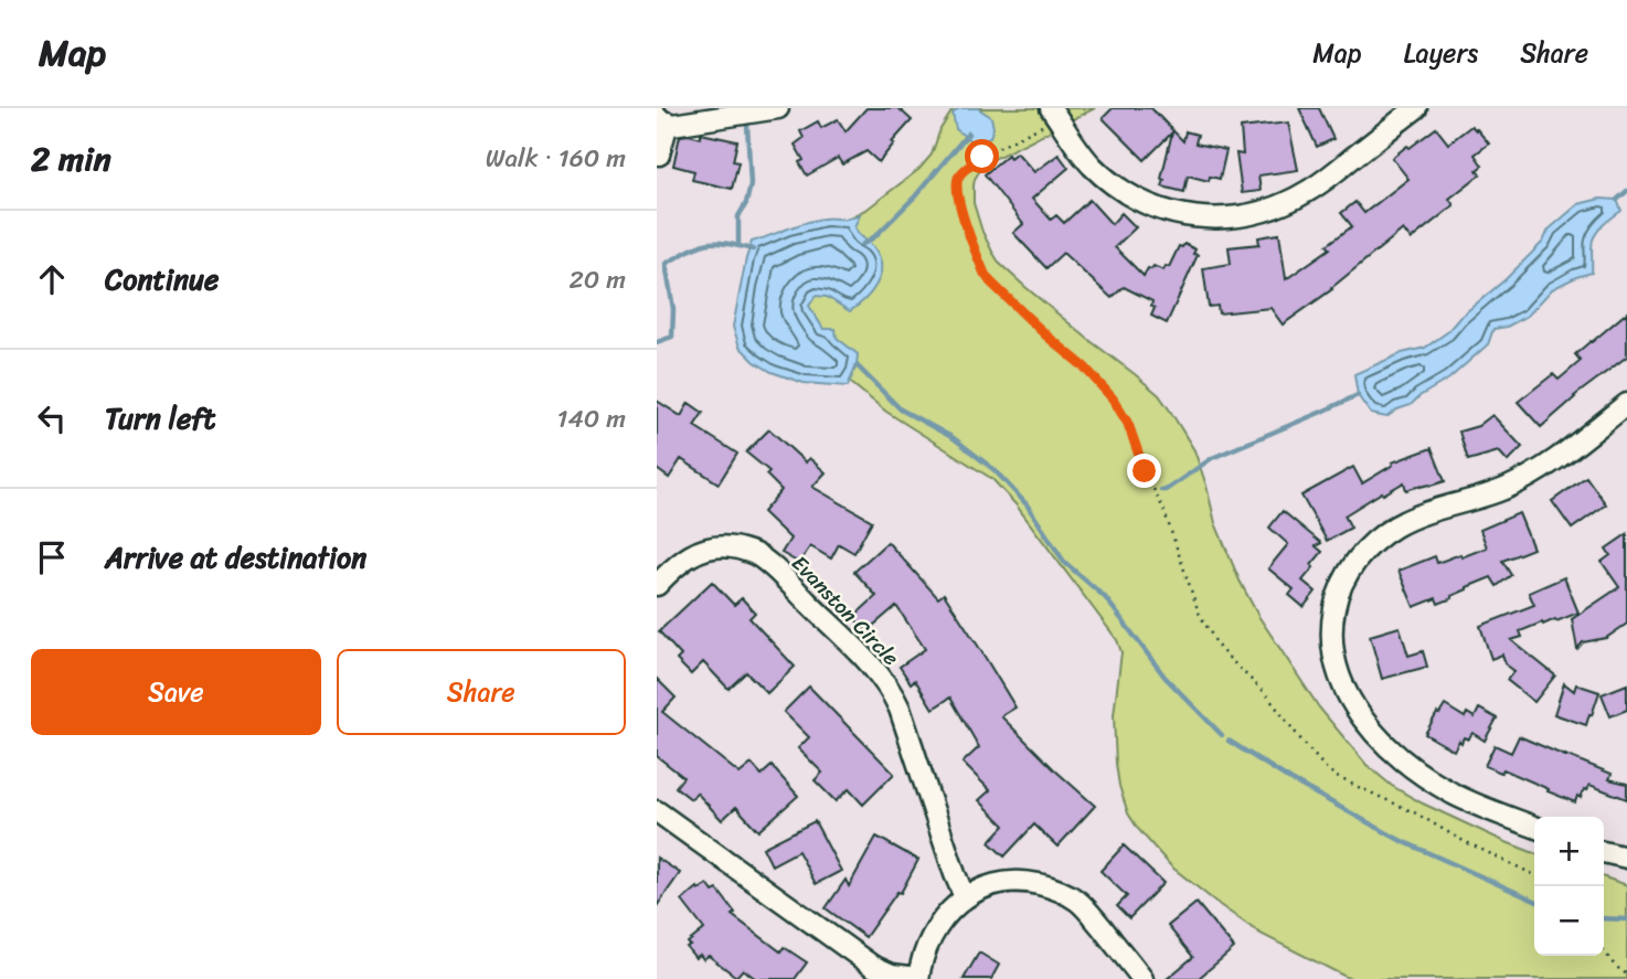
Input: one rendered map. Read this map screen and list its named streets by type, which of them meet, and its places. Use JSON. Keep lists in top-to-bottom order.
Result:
{
  "streets": {
    "street": ["Evanston Circle"]
  },
  "page": {
    "header": "Map",
    "nav": ["Map", "Layers", "Share"],
    "heading": ["2 min", "Walk · 160 m"],
    "list": [
      ["Continue", "20 m"],
      ["Turn left", "140 m"],
      "Arrive at destination"
    ],
    "buttons": ["Save", "Share"],
    "map_buttons": ["+", "−"]
  }
}
